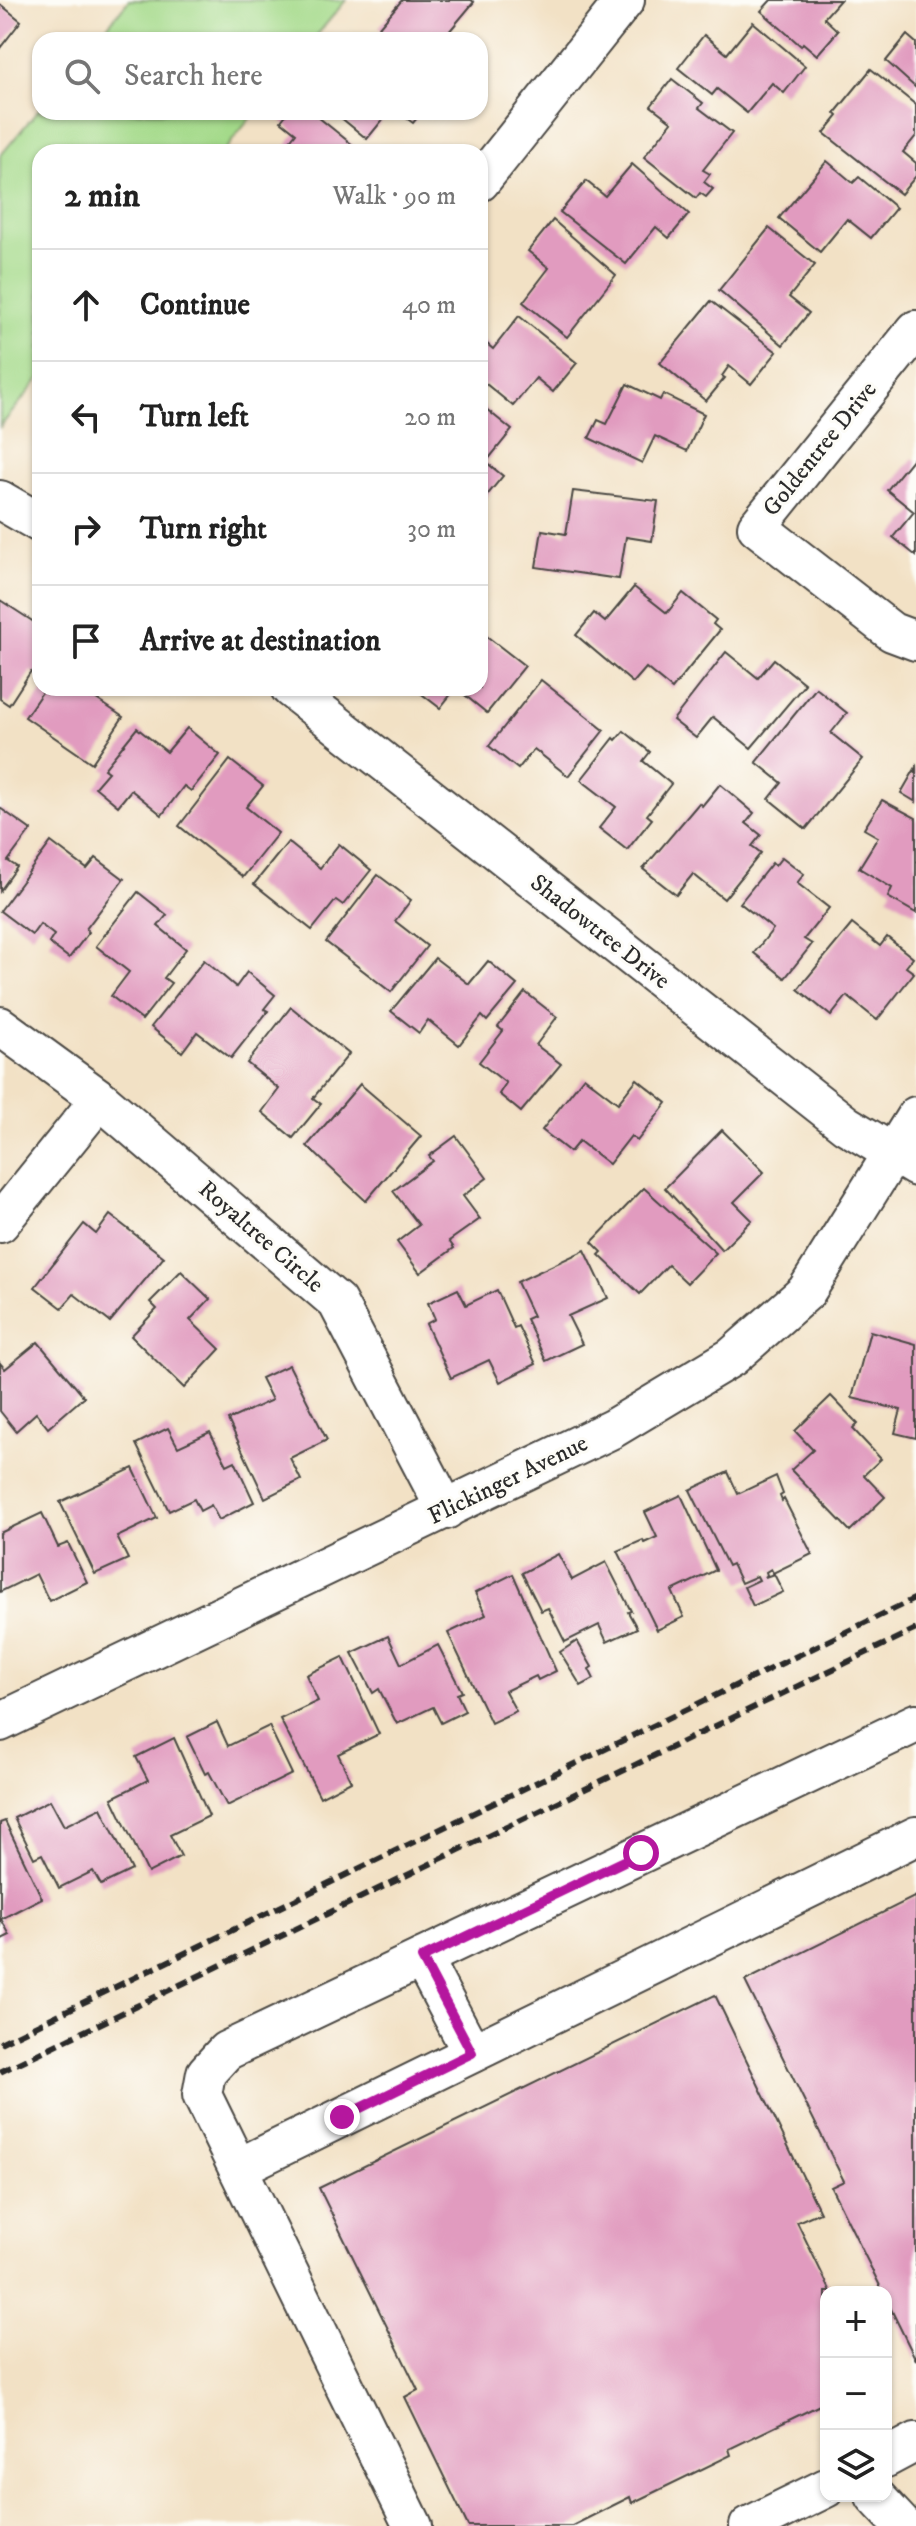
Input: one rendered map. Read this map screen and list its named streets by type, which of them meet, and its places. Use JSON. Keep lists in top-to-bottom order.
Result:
{
  "streets": {
    "street": [
      "Goldentree Drive",
      "Shadowtree Drive",
      "Royaltree Circle",
      "Flickinger Avenue"
    ]
  },
  "crossings": [
    ["Shadowtree Drive", "Flickinger Avenue"],
    ["Royaltree Circle", "Flickinger Avenue"]
  ],
  "page": {
    "search": "Search here",
    "heading": ["2 min", "Walk · 90 m"],
    "list": [
      ["Continue", "40 m"],
      ["Turn left", "20 m"],
      ["Turn right", "30 m"],
      "Arrive at destination"
    ],
    "map_buttons": ["+", "−"]
  }
}
